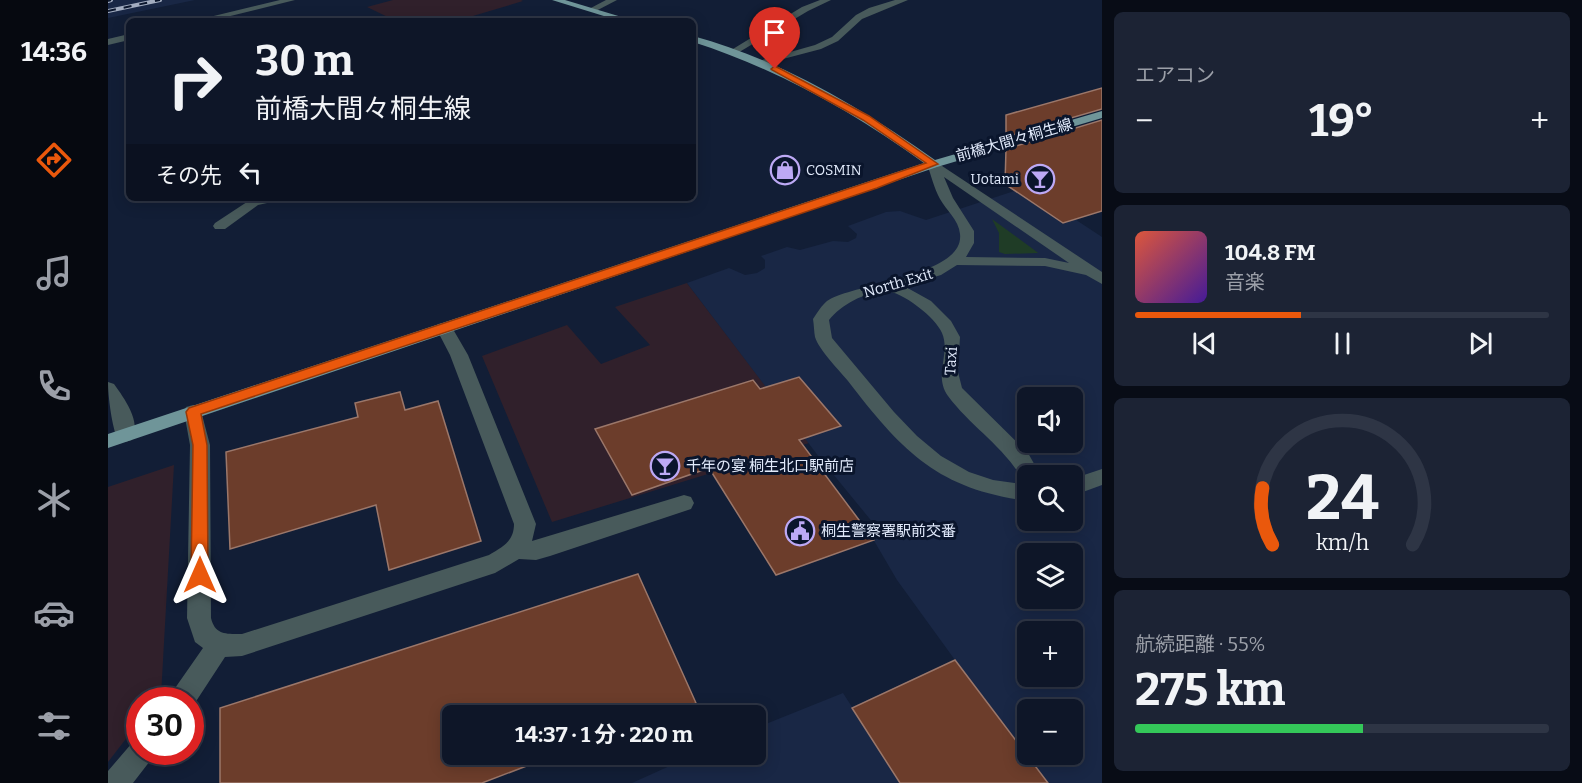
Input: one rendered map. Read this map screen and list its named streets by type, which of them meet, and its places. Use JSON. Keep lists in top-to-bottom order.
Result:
{
  "streets": {
    "main road": ["前橋大間々桐生線"],
    "street": ["North Exit", "Taxi"]
  },
  "crossings": [
    ["North Exit", "Taxi"]
  ],
  "places": {
    "shop": ["COSMIN"],
    "bar": ["Uotami", "千年の宴 桐生北口駅前店"],
    "public building": ["桐生警察署駅前交番"]
  },
  "page": {
    "tabs": "14:36",
    "tile": [
      "エアコン",
      ["航続距離 · 55%", "275 km"]
    ],
    "turn": ["30 m", "前橋大間々桐生線"],
    "heat": ["−", "19°", "+"],
    "then": "その先",
    "song": ["104.8 FM", "音楽"],
    "map_buttons": ["+", "−"],
    "limit": "30",
    "trip": "14:37 · 1 分 · 220 m",
    "gauge": ["24", "km/h"]
  }
}
